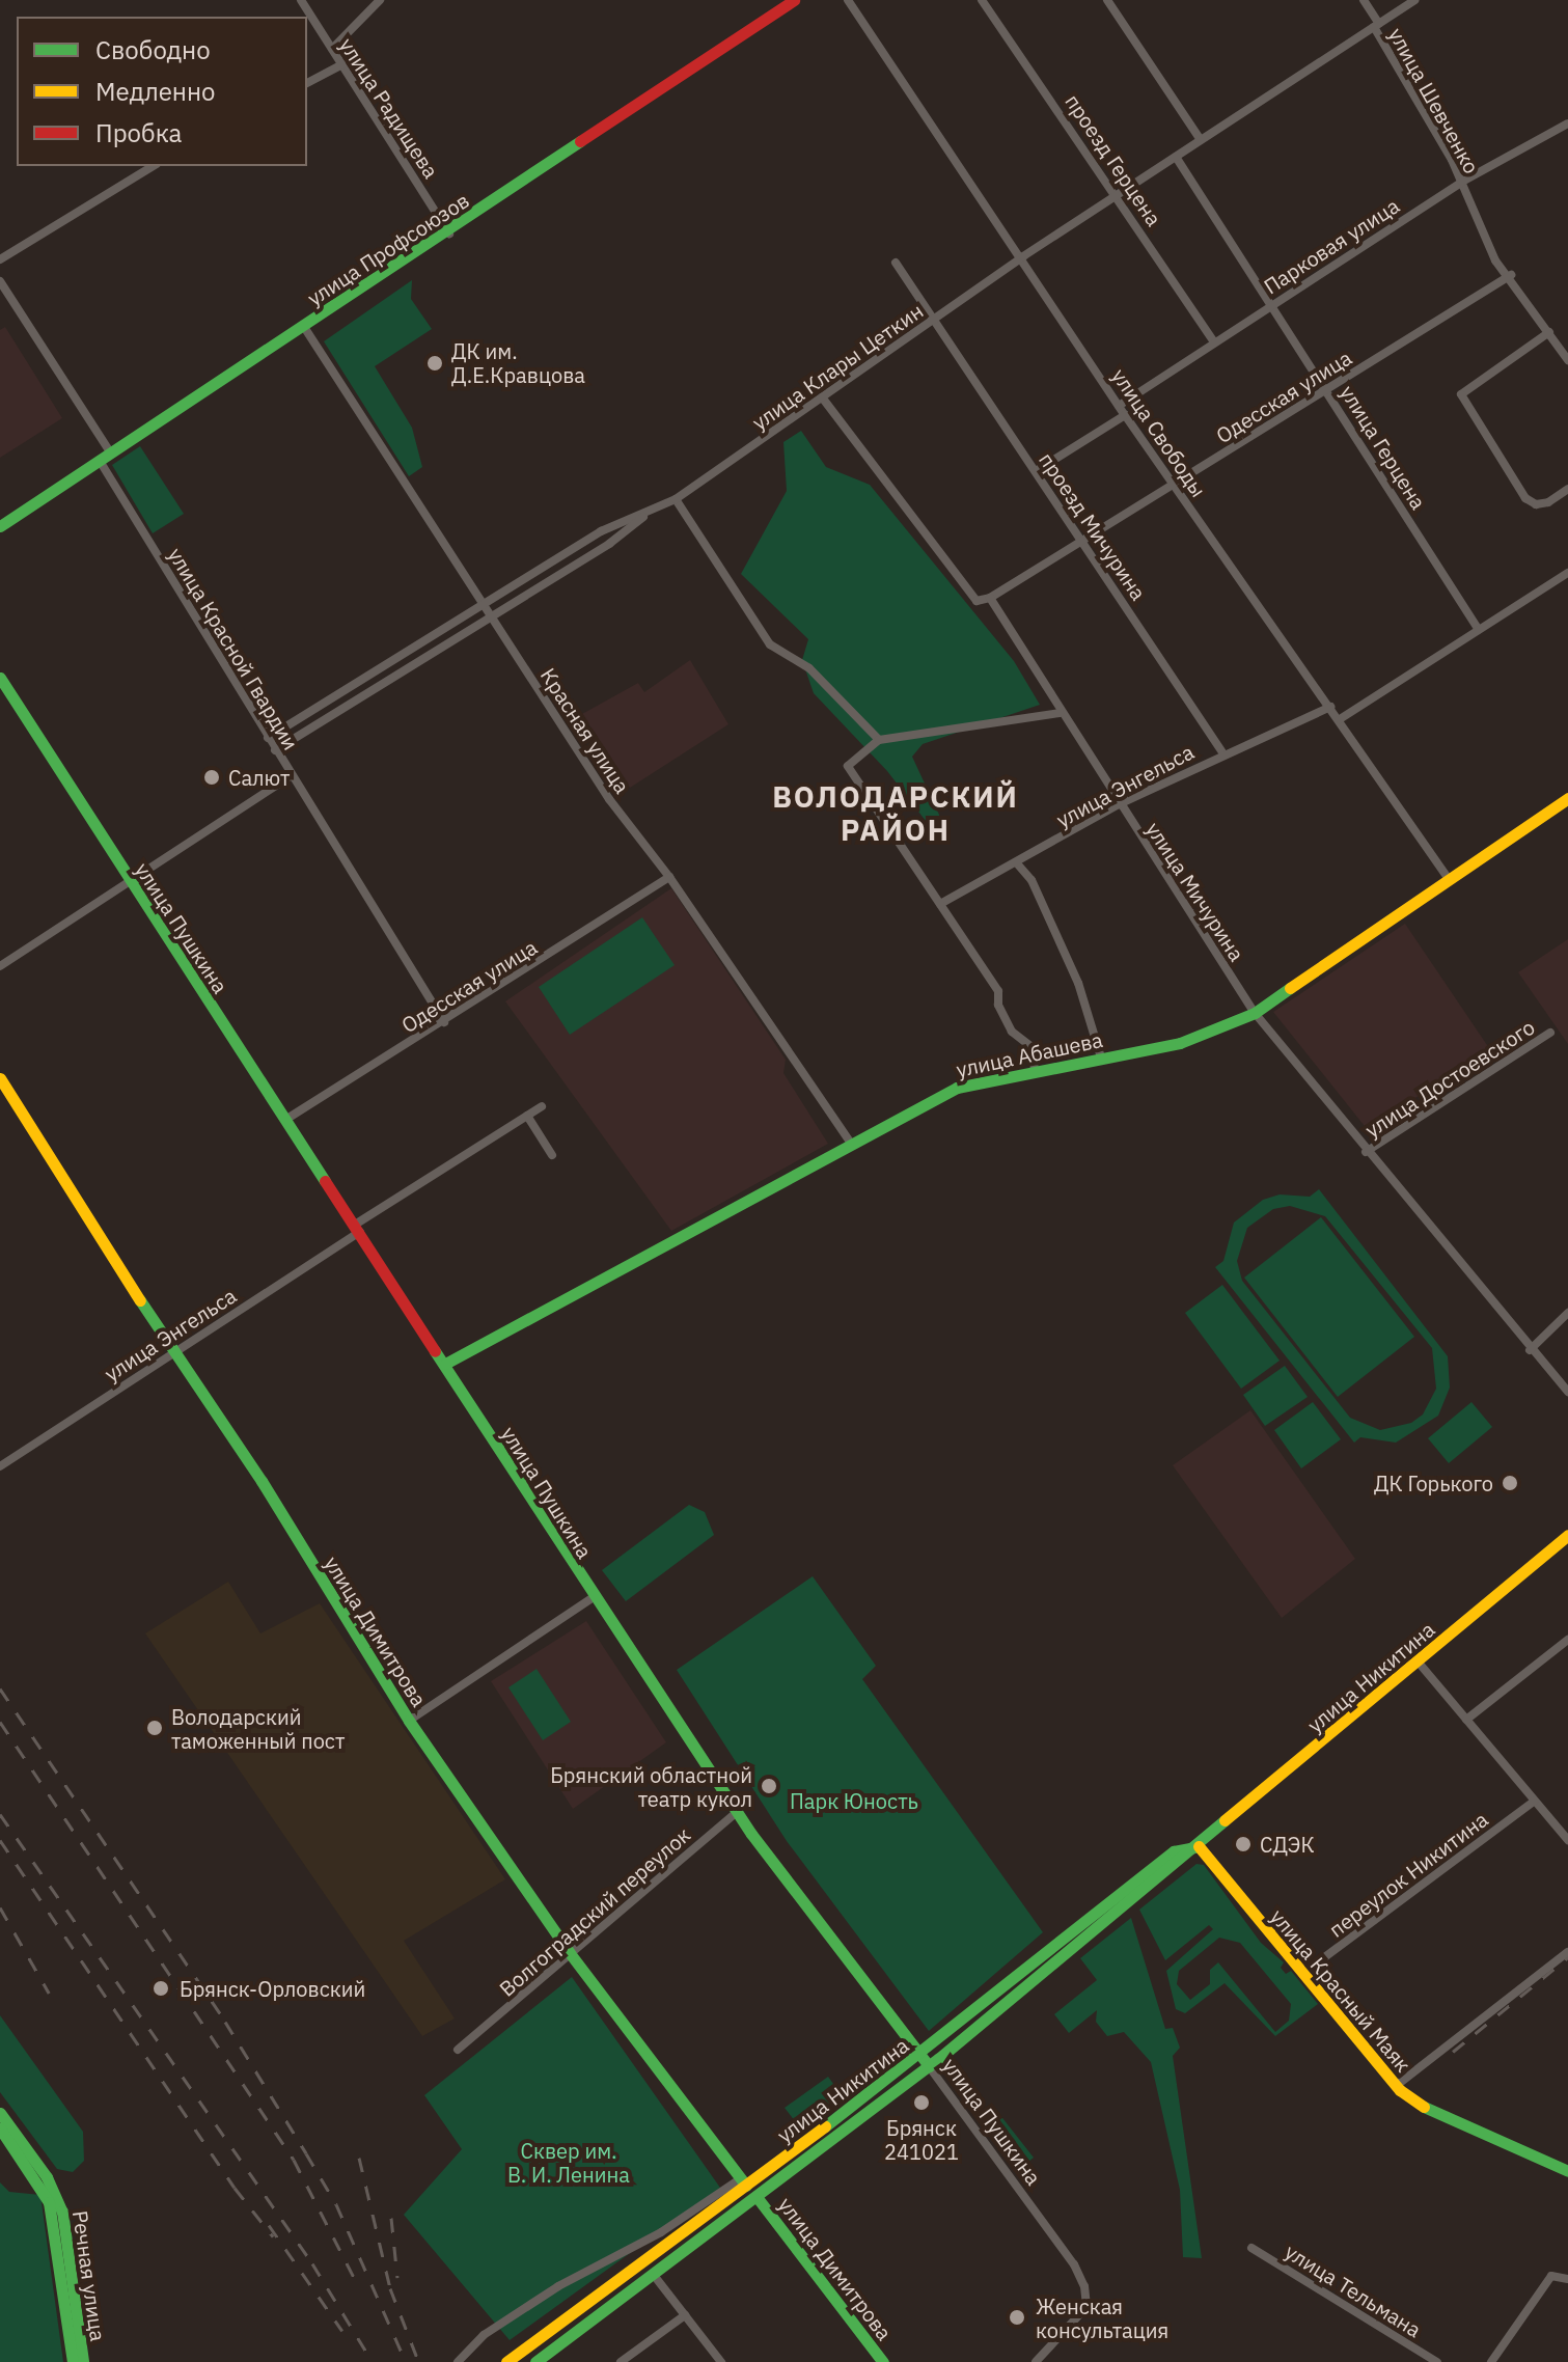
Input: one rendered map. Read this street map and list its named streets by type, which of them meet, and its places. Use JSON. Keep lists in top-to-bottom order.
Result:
{
  "streets": {
    "main road": [
      "улица Профсоюзов",
      "улица Пушкина",
      "улица Абашева",
      "улица Димитрова",
      "улица Никитина",
      "улица Красный Маяк",
      "Речная улица"
    ],
    "street": [
      "улица Шевченко",
      "улица Радищева",
      "проезд Герцена",
      "Парковая улица",
      "улица Клары Цеткин",
      "Одесская улица",
      "улица Свободы",
      "улица Герцена",
      "проезд Мичурина",
      "улица Красной Гвардии",
      "Красная улица",
      "улица Энгельса",
      "улица Мичурина",
      "улица Достоевского",
      "переулок Никитина",
      "Волгоградский переулок",
      "улица Тельмана"
    ]
  },
  "crossings": [
    ["улица Шевченко", "Парковая улица"],
    ["улица Шевченко", "улица Клары Цеткин"],
    ["улица Шевченко", "Одесская улица"],
    ["улица Радищева", "улица Профсоюзов"],
    ["проезд Герцена", "Парковая улица"],
    ["проезд Герцена", "улица Клары Цеткин"],
    ["Парковая улица", "улица Свободы"],
    ["Парковая улица", "улица Герцена"],
    ["улица Профсоюзов", "улица Красной Гвардии"],
    ["улица Профсоюзов", "Красная улица"],
    ["улица Клары Цеткин", "улица Свободы"],
    ["улица Клары Цеткин", "улица Герцена"],
    ["улица Клары Цеткин", "проезд Мичурина"],
    ["улица Клары Цеткин", "улица Красной Гвардии"],
    ["улица Клары Цеткин", "Красная улица"],
    ["улица Клары Цеткин", "улица Мичурина"],
    ["Одесская улица", "улица Свободы"],
    ["Одесская улица", "улица Герцена"],
    ["Одесская улица", "проезд Мичурина"],
    ["Одесская улица", "улица Красной Гвардии"],
    ["Одесская улица", "Красная улица"],
    ["Одесская улица", "улица Мичурина"],
    ["Одесская улица", "улица Пушкина"],
    ["улица Свободы", "улица Энгельса"],
    ["улица Свободы", "улица Абашева"],
    ["проезд Мичурина", "улица Энгельса"],
    ["Красная улица", "улица Абашева"],
    ["улица Энгельса", "улица Мичурина"],
    ["улица Энгельса", "улица Пушкина"],
    ["улица Энгельса", "улица Димитрова"],
    ["улица Мичурина", "улица Абашева"],
    ["улица Мичурина", "улица Достоевского"],
    ["улица Пушкина", "улица Абашева"],
    ["улица Пушкина", "улица Никитина"],
    ["улица Пушкина", "Волгоградский переулок"],
    ["улица Димитрова", "улица Никитина"],
    ["улица Димитрова", "Волгоградский переулок"],
    ["улица Никитина", "улица Красный Маяк"],
    ["переулок Никитина", "улица Красный Маяк"]
  ],
  "districts": ["ВОЛОДАРСКИЙ РАЙОН"],
  "parks": ["Парк Юность", "Сквер им. В. И. Ленина"],
  "places": [
    "ДК им. Д.Е.Кравцова",
    "Салют",
    "ДК Горького",
    "Володарский таможенный пост",
    "Брянский областной театр кукол",
    "СДЭК",
    "Брянск-Орловский",
    "Брянск 241021",
    "Женская консультация"
  ],
  "legend": ["Свободно", "Медленно", "Пробка"]
}
